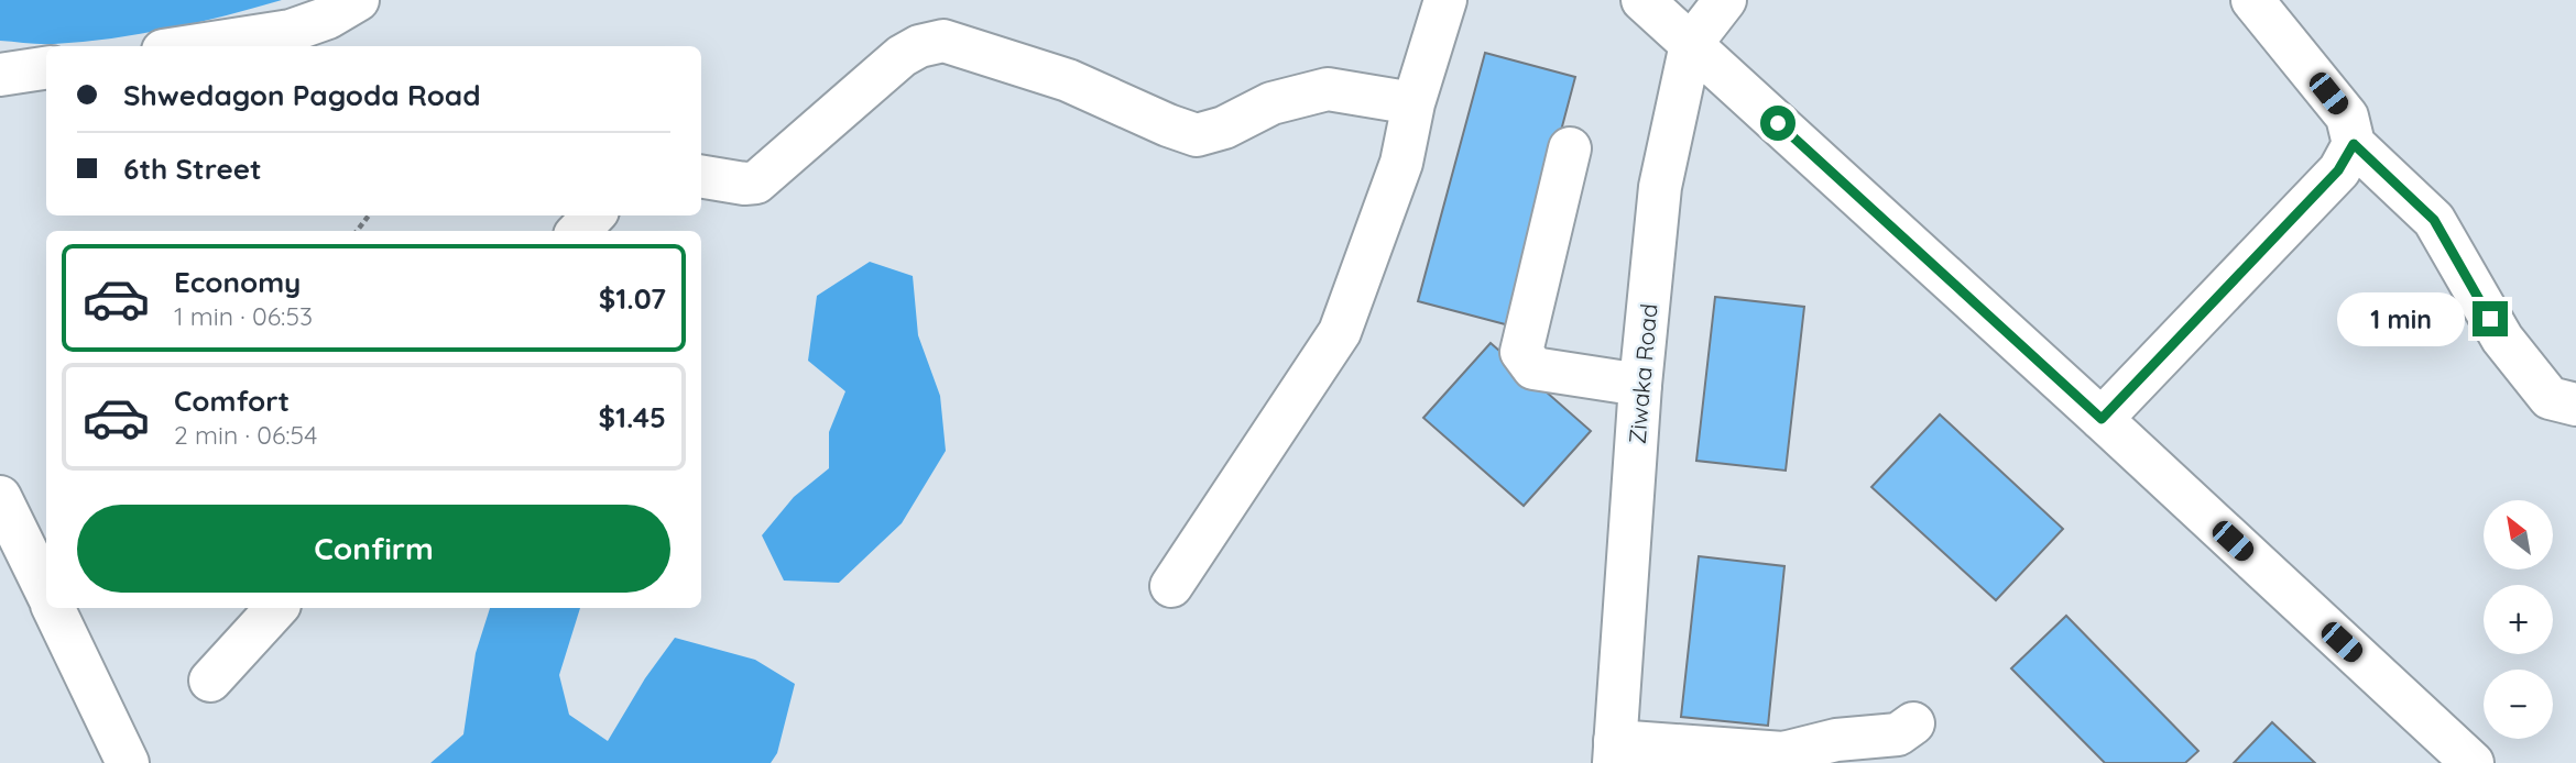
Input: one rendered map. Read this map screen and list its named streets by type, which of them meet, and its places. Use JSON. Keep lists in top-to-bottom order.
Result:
{
  "streets": {
    "street": ["Ziwaka Road"]
  },
  "north": "top left",
  "page": {
    "banner": ["Shwedagon Pagoda Road", "6th Street"],
    "list": [
      {
        "name": "Economy",
        "note": "1 min · 06:53",
        "value": "$1.07"
      },
      {
        "name": "Comfort",
        "note": "2 min · 06:54",
        "value": "$1.45"
      }
    ],
    "bubble": "1 min",
    "buttons": "Confirm",
    "map_buttons": ["+", "−"]
  }
}
